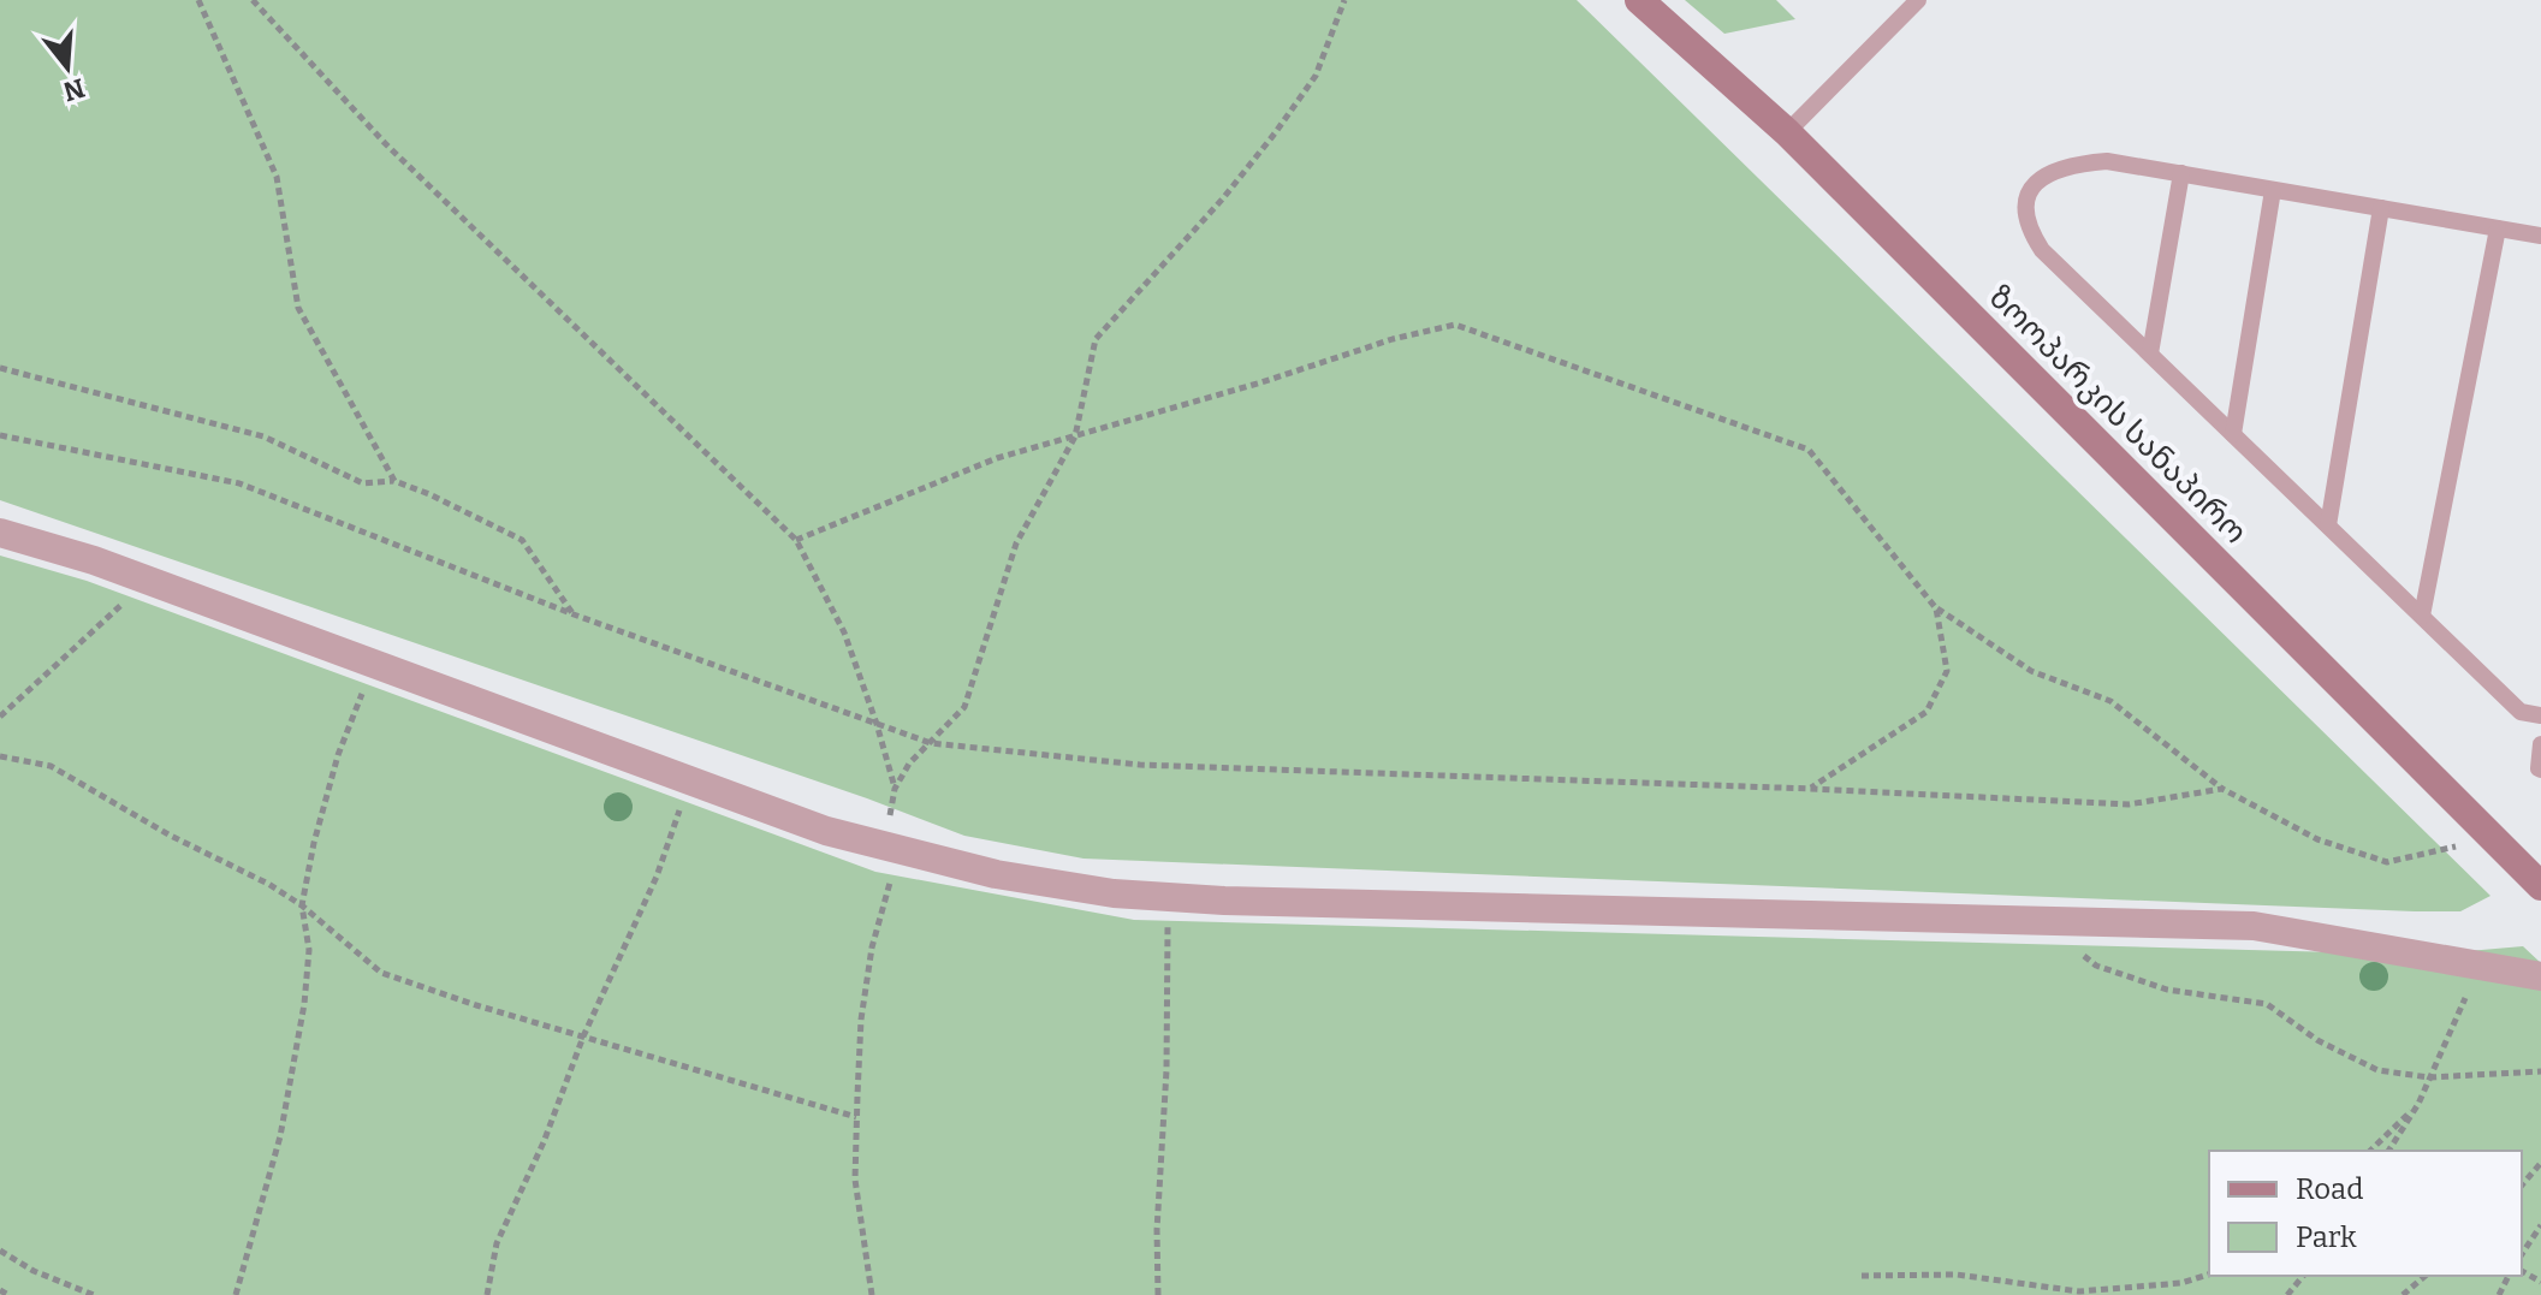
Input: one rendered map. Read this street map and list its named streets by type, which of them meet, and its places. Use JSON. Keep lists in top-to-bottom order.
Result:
{
  "streets": {
    "main road": ["ზოოპარკის სანაპირო"]
  },
  "legend": ["Road", "Park"],
  "north": "bottom"
}
